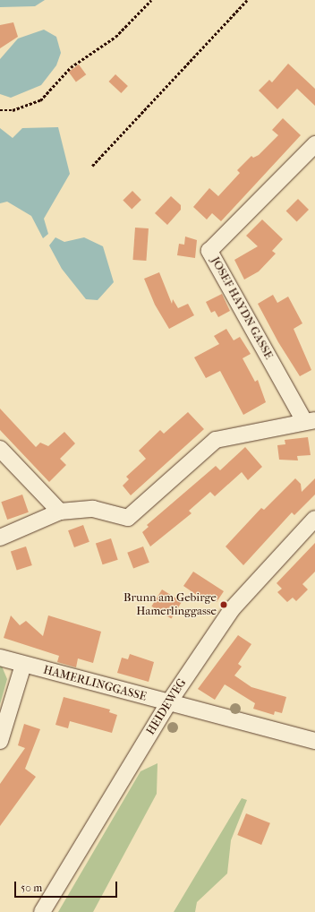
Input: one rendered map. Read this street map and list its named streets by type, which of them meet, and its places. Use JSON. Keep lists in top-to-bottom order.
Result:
{
  "streets": {
    "street": ["JOSEF HAYDN GASSE", "HAMERLINGGASSE", "HEIDEWEG"]
  },
  "crossings": [
    ["HAMERLINGGASSE", "HEIDEWEG"]
  ],
  "places": ["Brunn am Gebirge Hamerlinggasse"],
  "scale_bar": "50 m"
}
